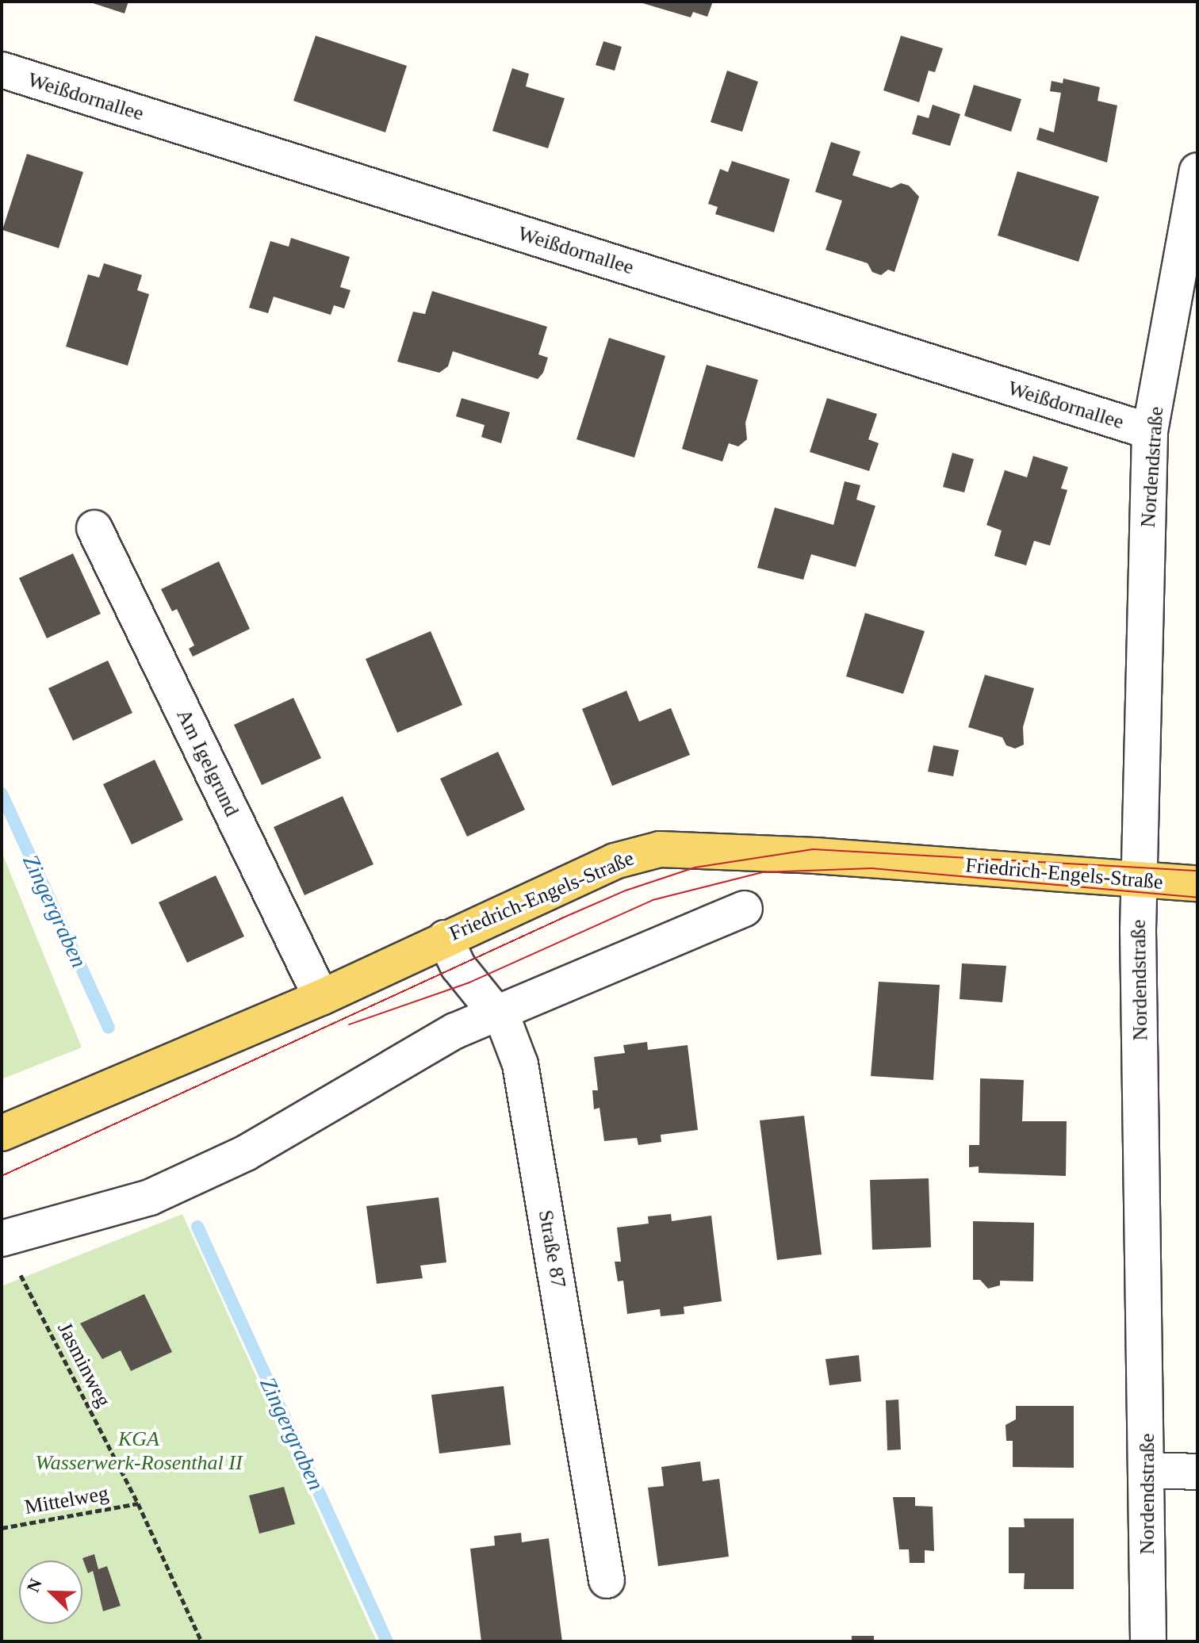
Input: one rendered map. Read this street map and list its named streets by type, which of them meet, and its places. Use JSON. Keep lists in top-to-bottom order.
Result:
{
  "streets": {
    "main road": ["Friedrich-Engels-Straße"],
    "street": [
      "Weißdornallee",
      "Nordendstraße",
      "Am Igelgrund",
      "Straße 87"
    ],
    "path": ["Jasminweg", "Mittelweg"]
  },
  "crossings": [
    ["Weißdornallee", "Nordendstraße"],
    ["Nordendstraße", "Friedrich-Engels-Straße"],
    ["Am Igelgrund", "Friedrich-Engels-Straße"],
    ["Friedrich-Engels-Straße", "Straße 87"],
    ["Jasminweg", "Mittelweg"]
  ],
  "water": ["Zingergraben"],
  "parks": ["KGA Wasserwerk-Rosenthal II"],
  "north": "top left"
}
